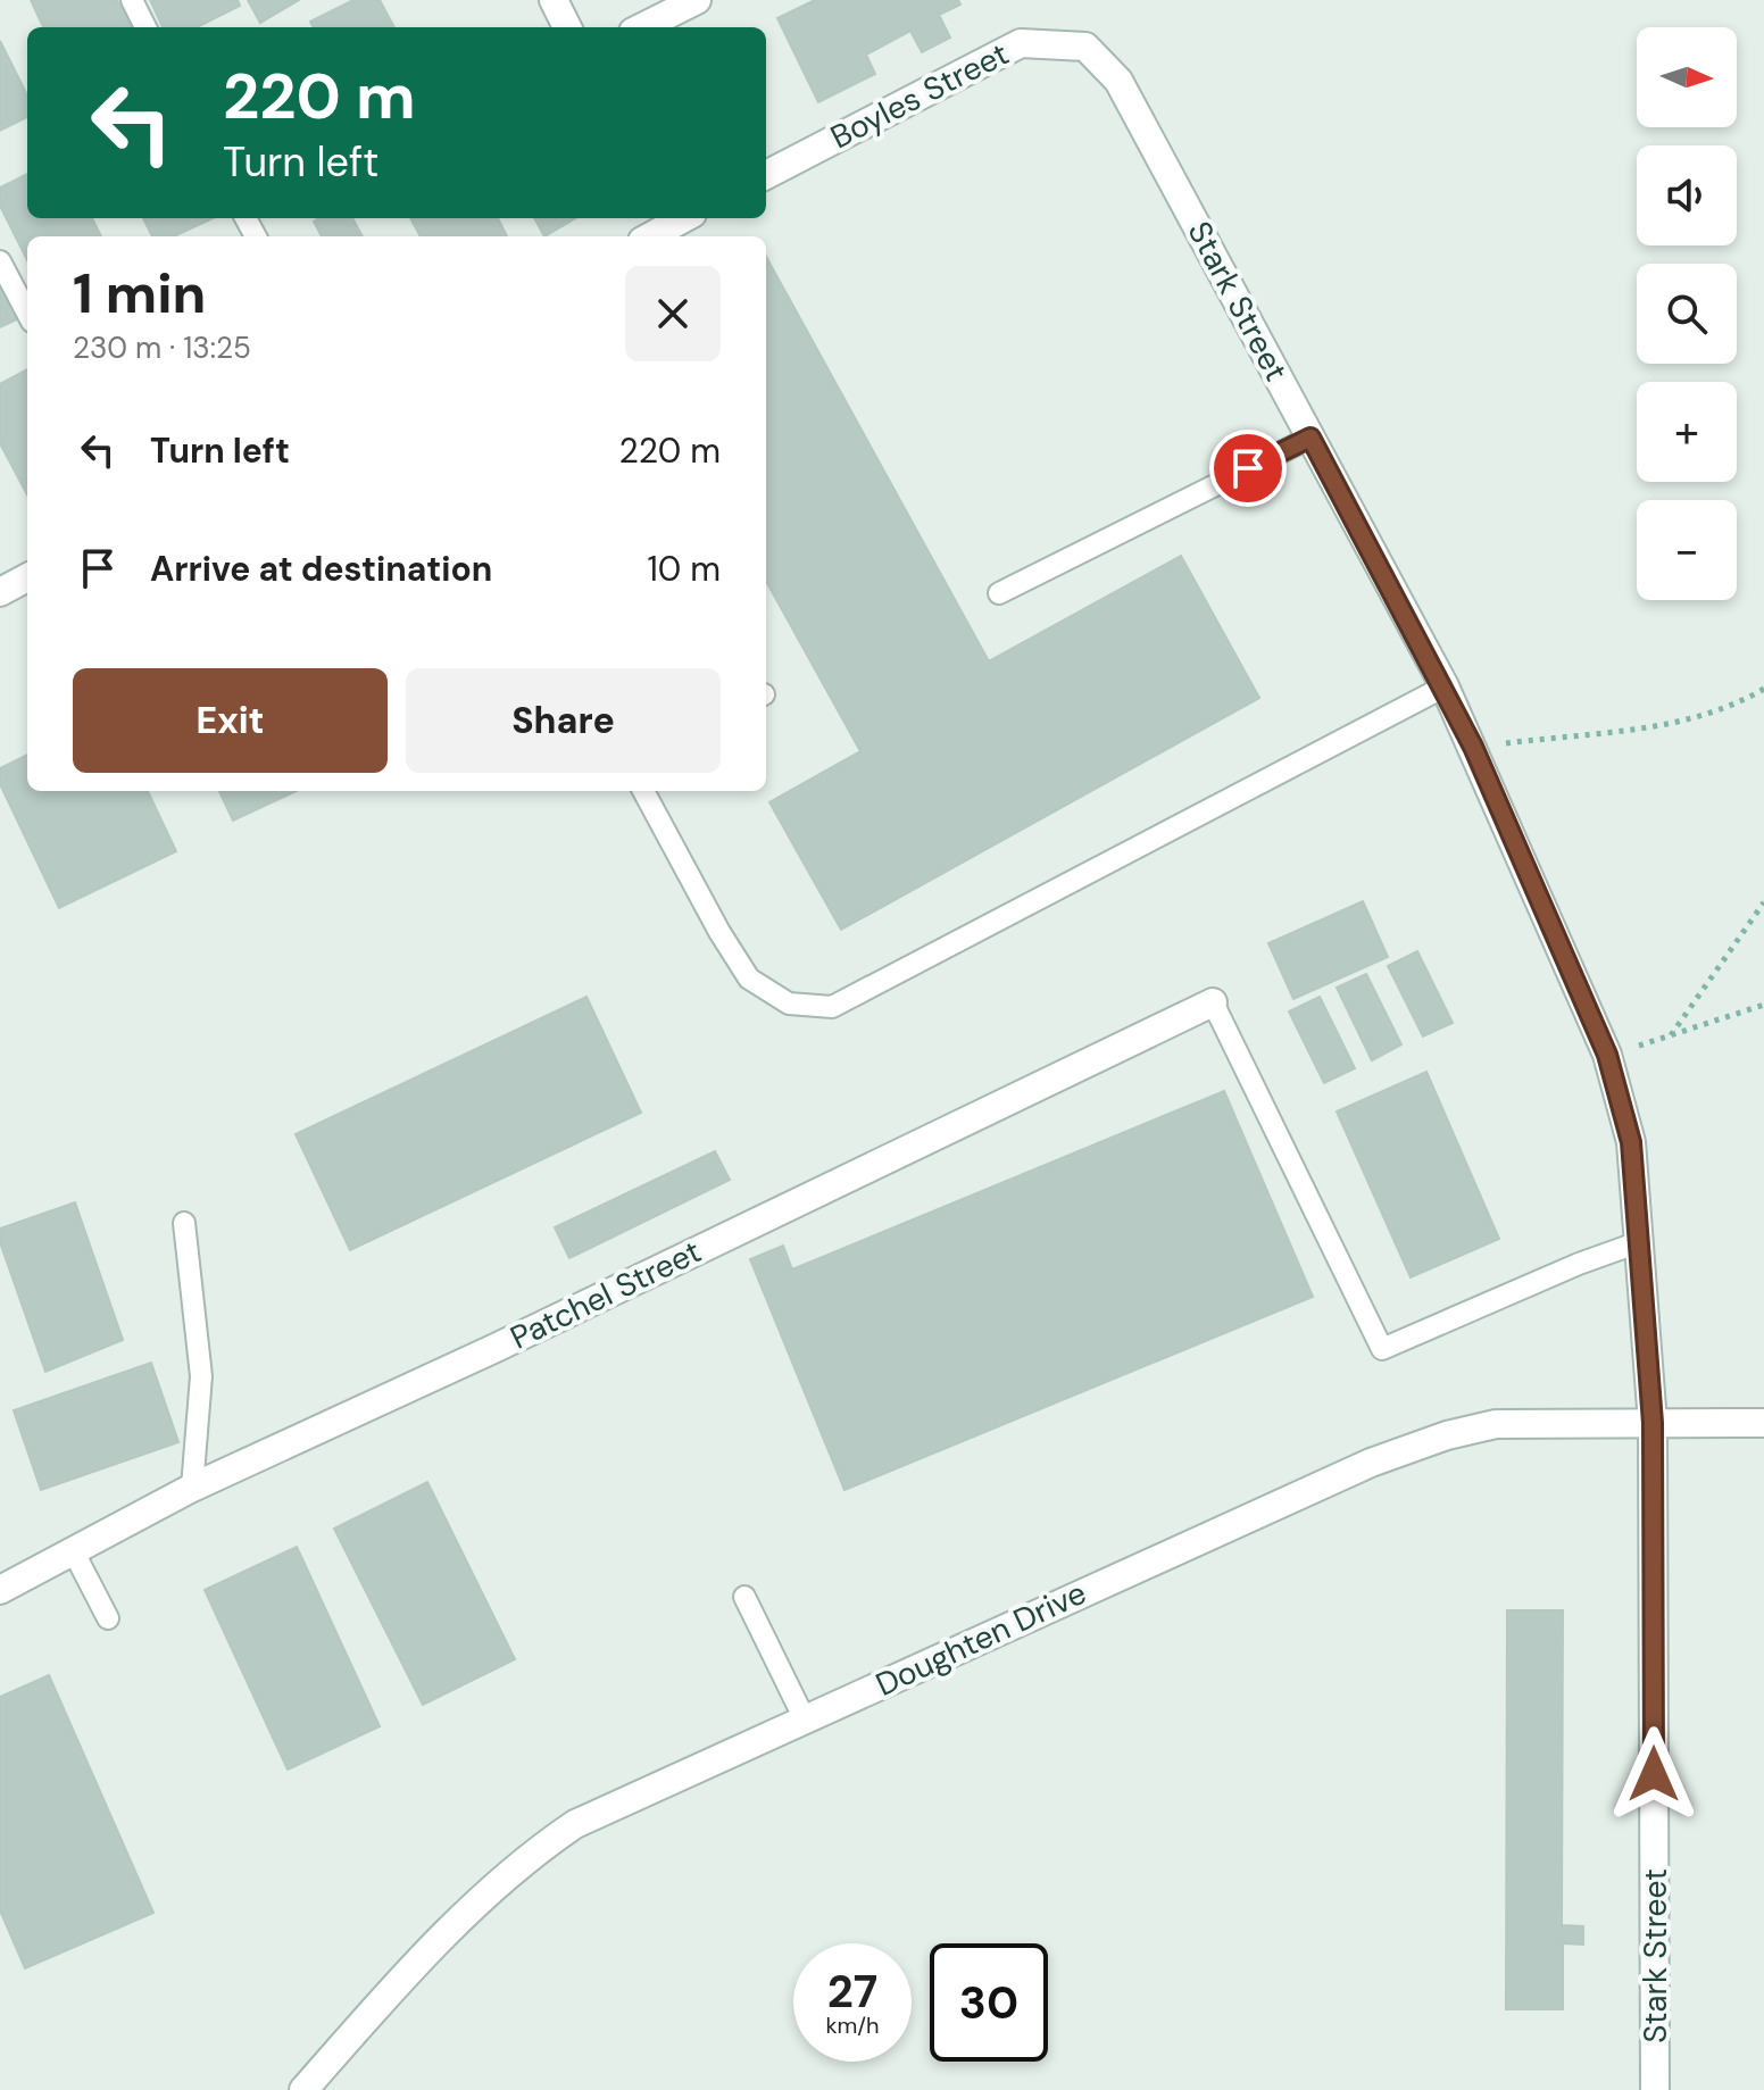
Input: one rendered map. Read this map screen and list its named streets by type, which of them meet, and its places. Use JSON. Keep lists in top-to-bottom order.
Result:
{
  "streets": {
    "street": [
      "Boyles Street",
      "Stark Street",
      "Patchel Street",
      "Doughten Drive"
    ]
  },
  "crossings": [
    ["Boyles Street", "Stark Street"],
    ["Stark Street", "Doughten Drive"]
  ],
  "north": "right",
  "page": {
    "map_buttons": ["+", "−"],
    "turn": ["220 m", "Turn left"],
    "heading": ["1 min", "230 m · 13:25"],
    "list": [
      {
        "name": "Turn left",
        "value": "220 m"
      },
      {
        "name": "Arrive at destination",
        "value": "10 m"
      }
    ],
    "buttons": ["Exit", "Share"],
    "speed": "27 km/h",
    "limit": "30"
  }
}
